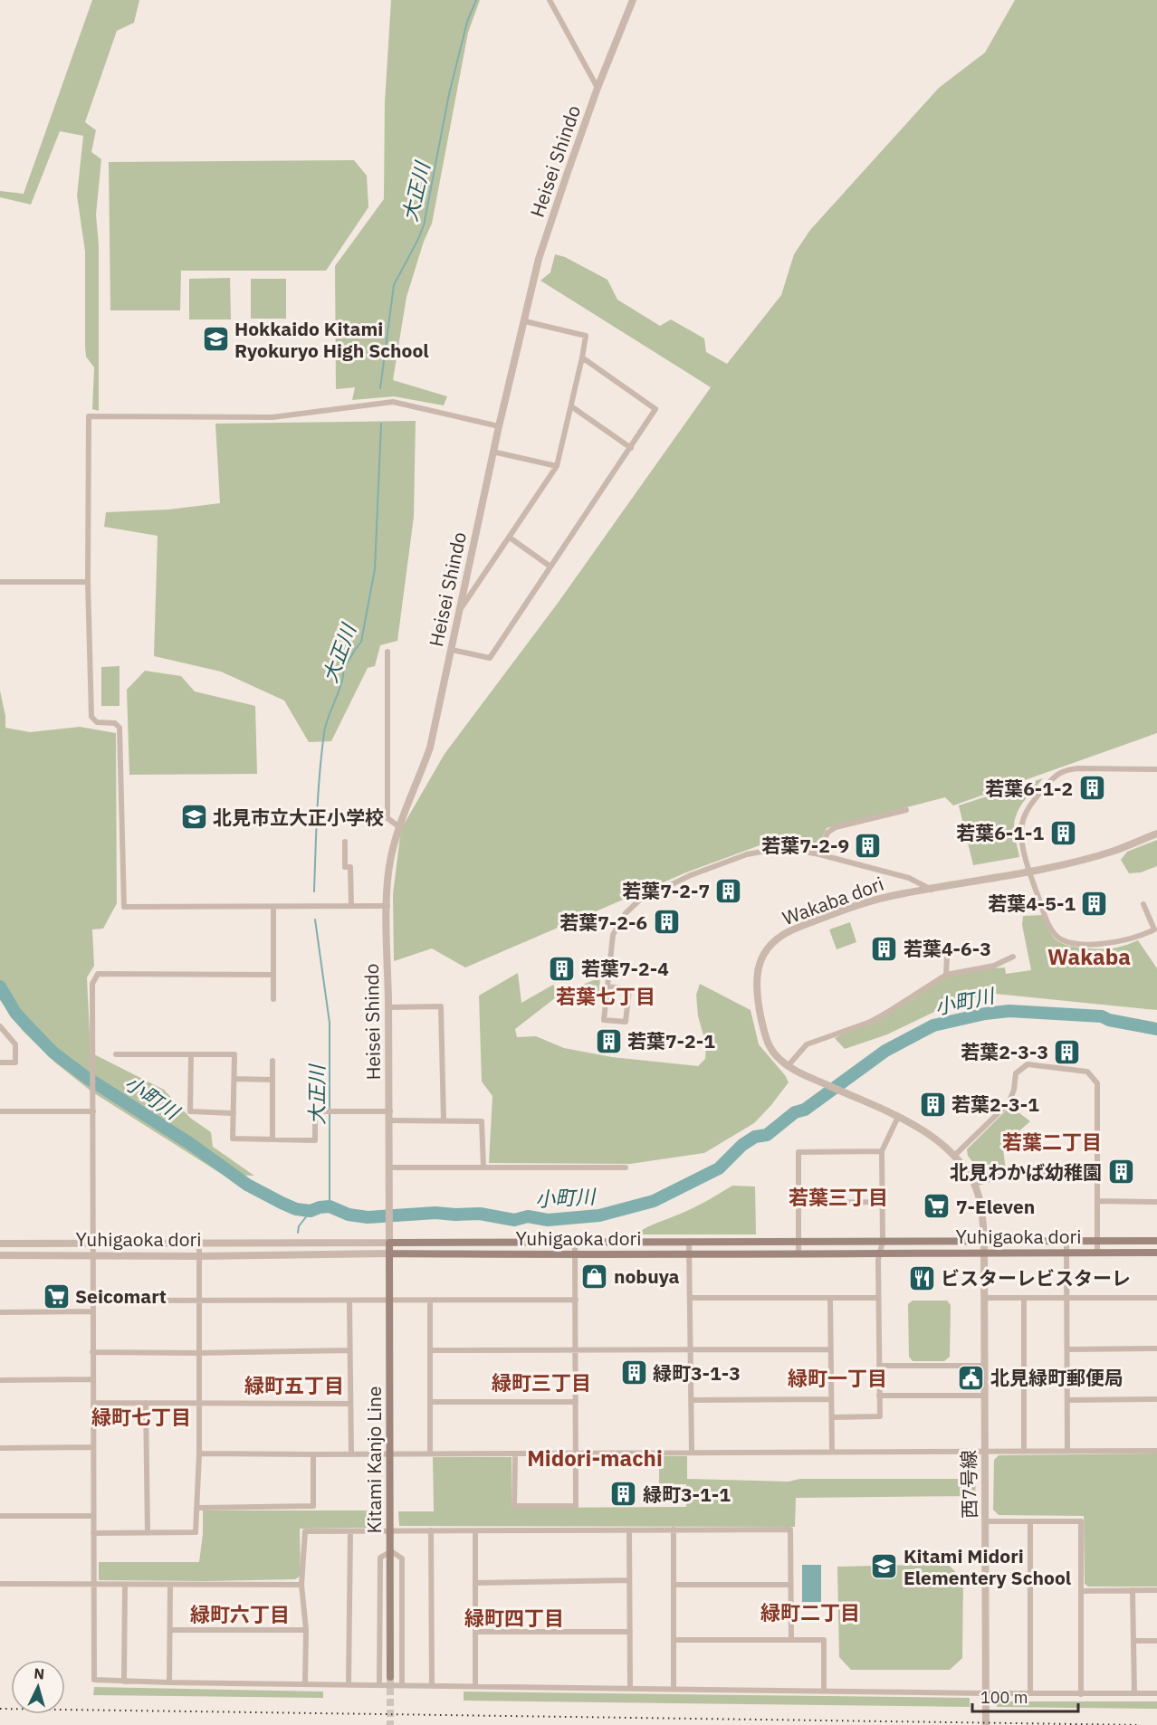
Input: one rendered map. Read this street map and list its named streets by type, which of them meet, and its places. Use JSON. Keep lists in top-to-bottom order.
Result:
{
  "streets": {
    "main road": ["Yuhigaoka dori", "Kitami Kanjo Line"],
    "street": ["Heisei Shindo", "Wakaba dori", "西7号線"]
  },
  "crossings": [
    ["Heisei Shindo", "Yuhigaoka dori"],
    ["Heisei Shindo", "Kitami Kanjo Line"],
    ["Wakaba dori", "Yuhigaoka dori"],
    ["Wakaba dori", "西7号線"],
    ["Yuhigaoka dori", "Kitami Kanjo Line"],
    ["Yuhigaoka dori", "西7号線"]
  ],
  "districts": [
    "Wakaba",
    "若葉七丁目",
    "若葉二丁目",
    "若葉三丁目",
    "緑町一丁目",
    "緑町三丁目",
    "緑町五丁目",
    "緑町七丁目",
    "Midori-machi",
    "緑町二丁目",
    "緑町六丁目",
    "緑町四丁目"
  ],
  "water": ["大正川", "小町川"],
  "places": {
    "school or university": ["Hokkaido Kitami Ryokuryo High School", "北見市立大正小学校", "Kitami Midori Elementery School"],
    "building": [
      "若葉6-1-2",
      "若葉6-1-1",
      "若葉7-2-9",
      "若葉7-2-7",
      "若葉4-5-1",
      "若葉7-2-6",
      "若葉4-6-3",
      "若葉7-2-4",
      "若葉7-2-1",
      "若葉2-3-3",
      "若葉2-3-1",
      "北見わかば幼稚園",
      "緑町3-1-3",
      "緑町3-1-1"
    ],
    "supermarket": ["7-Eleven", "Seicomart"],
    "shop": ["nobuya"],
    "restaurant": ["ビスターレビスターレ"],
    "public building": ["北見緑町郵便局"]
  },
  "scale_bar": "100 m",
  "north": "top"
}
